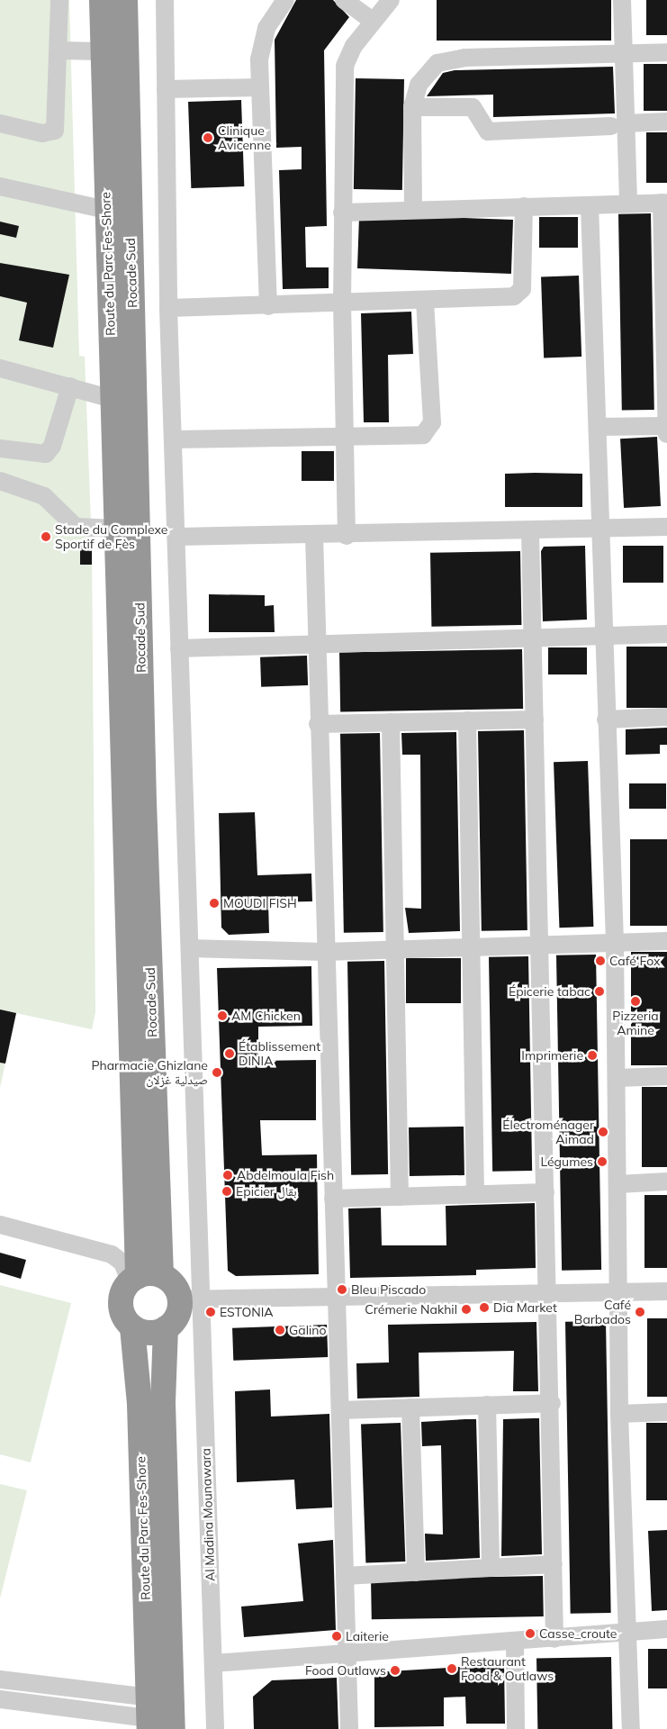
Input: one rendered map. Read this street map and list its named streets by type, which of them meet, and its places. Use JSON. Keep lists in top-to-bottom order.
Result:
{
  "streets": {
    "highway": ["Route du Parc Fes-Shore", "Rocade Sud"],
    "street": ["Al Madina Mounawara"]
  },
  "crossings": [
    ["Route du Parc Fes-Shore", "Rocade Sud"],
    ["Route du Parc Fes-Shore", "Al Madina Mounawara"],
    ["Rocade Sud", "Al Madina Mounawara"]
  ],
  "places": [
    "Clinique Avicenne",
    "Stade du Complexe Sportif de Fès",
    "MOUDI FISH",
    "Café Fox",
    "Épicerie tabac",
    "Pizzeria Amine",
    "AM Chicken",
    "Établissement DINIA",
    "Imprimerie",
    "Pharmacie Ghizlane صيدلية غزلان",
    "Électroménager Aimad",
    "Légumes",
    "Abdelmoula Fish",
    "Epicier بقال",
    "Bleu Piscado",
    "Dia Market",
    "Crémerie Nakhil",
    "ESTONIA",
    "Café Barbados",
    "Galino",
    "Casse_croute",
    "Laiterie",
    "Restaurant Food & Outlaws",
    "Food Outlaws"
  ]
}
